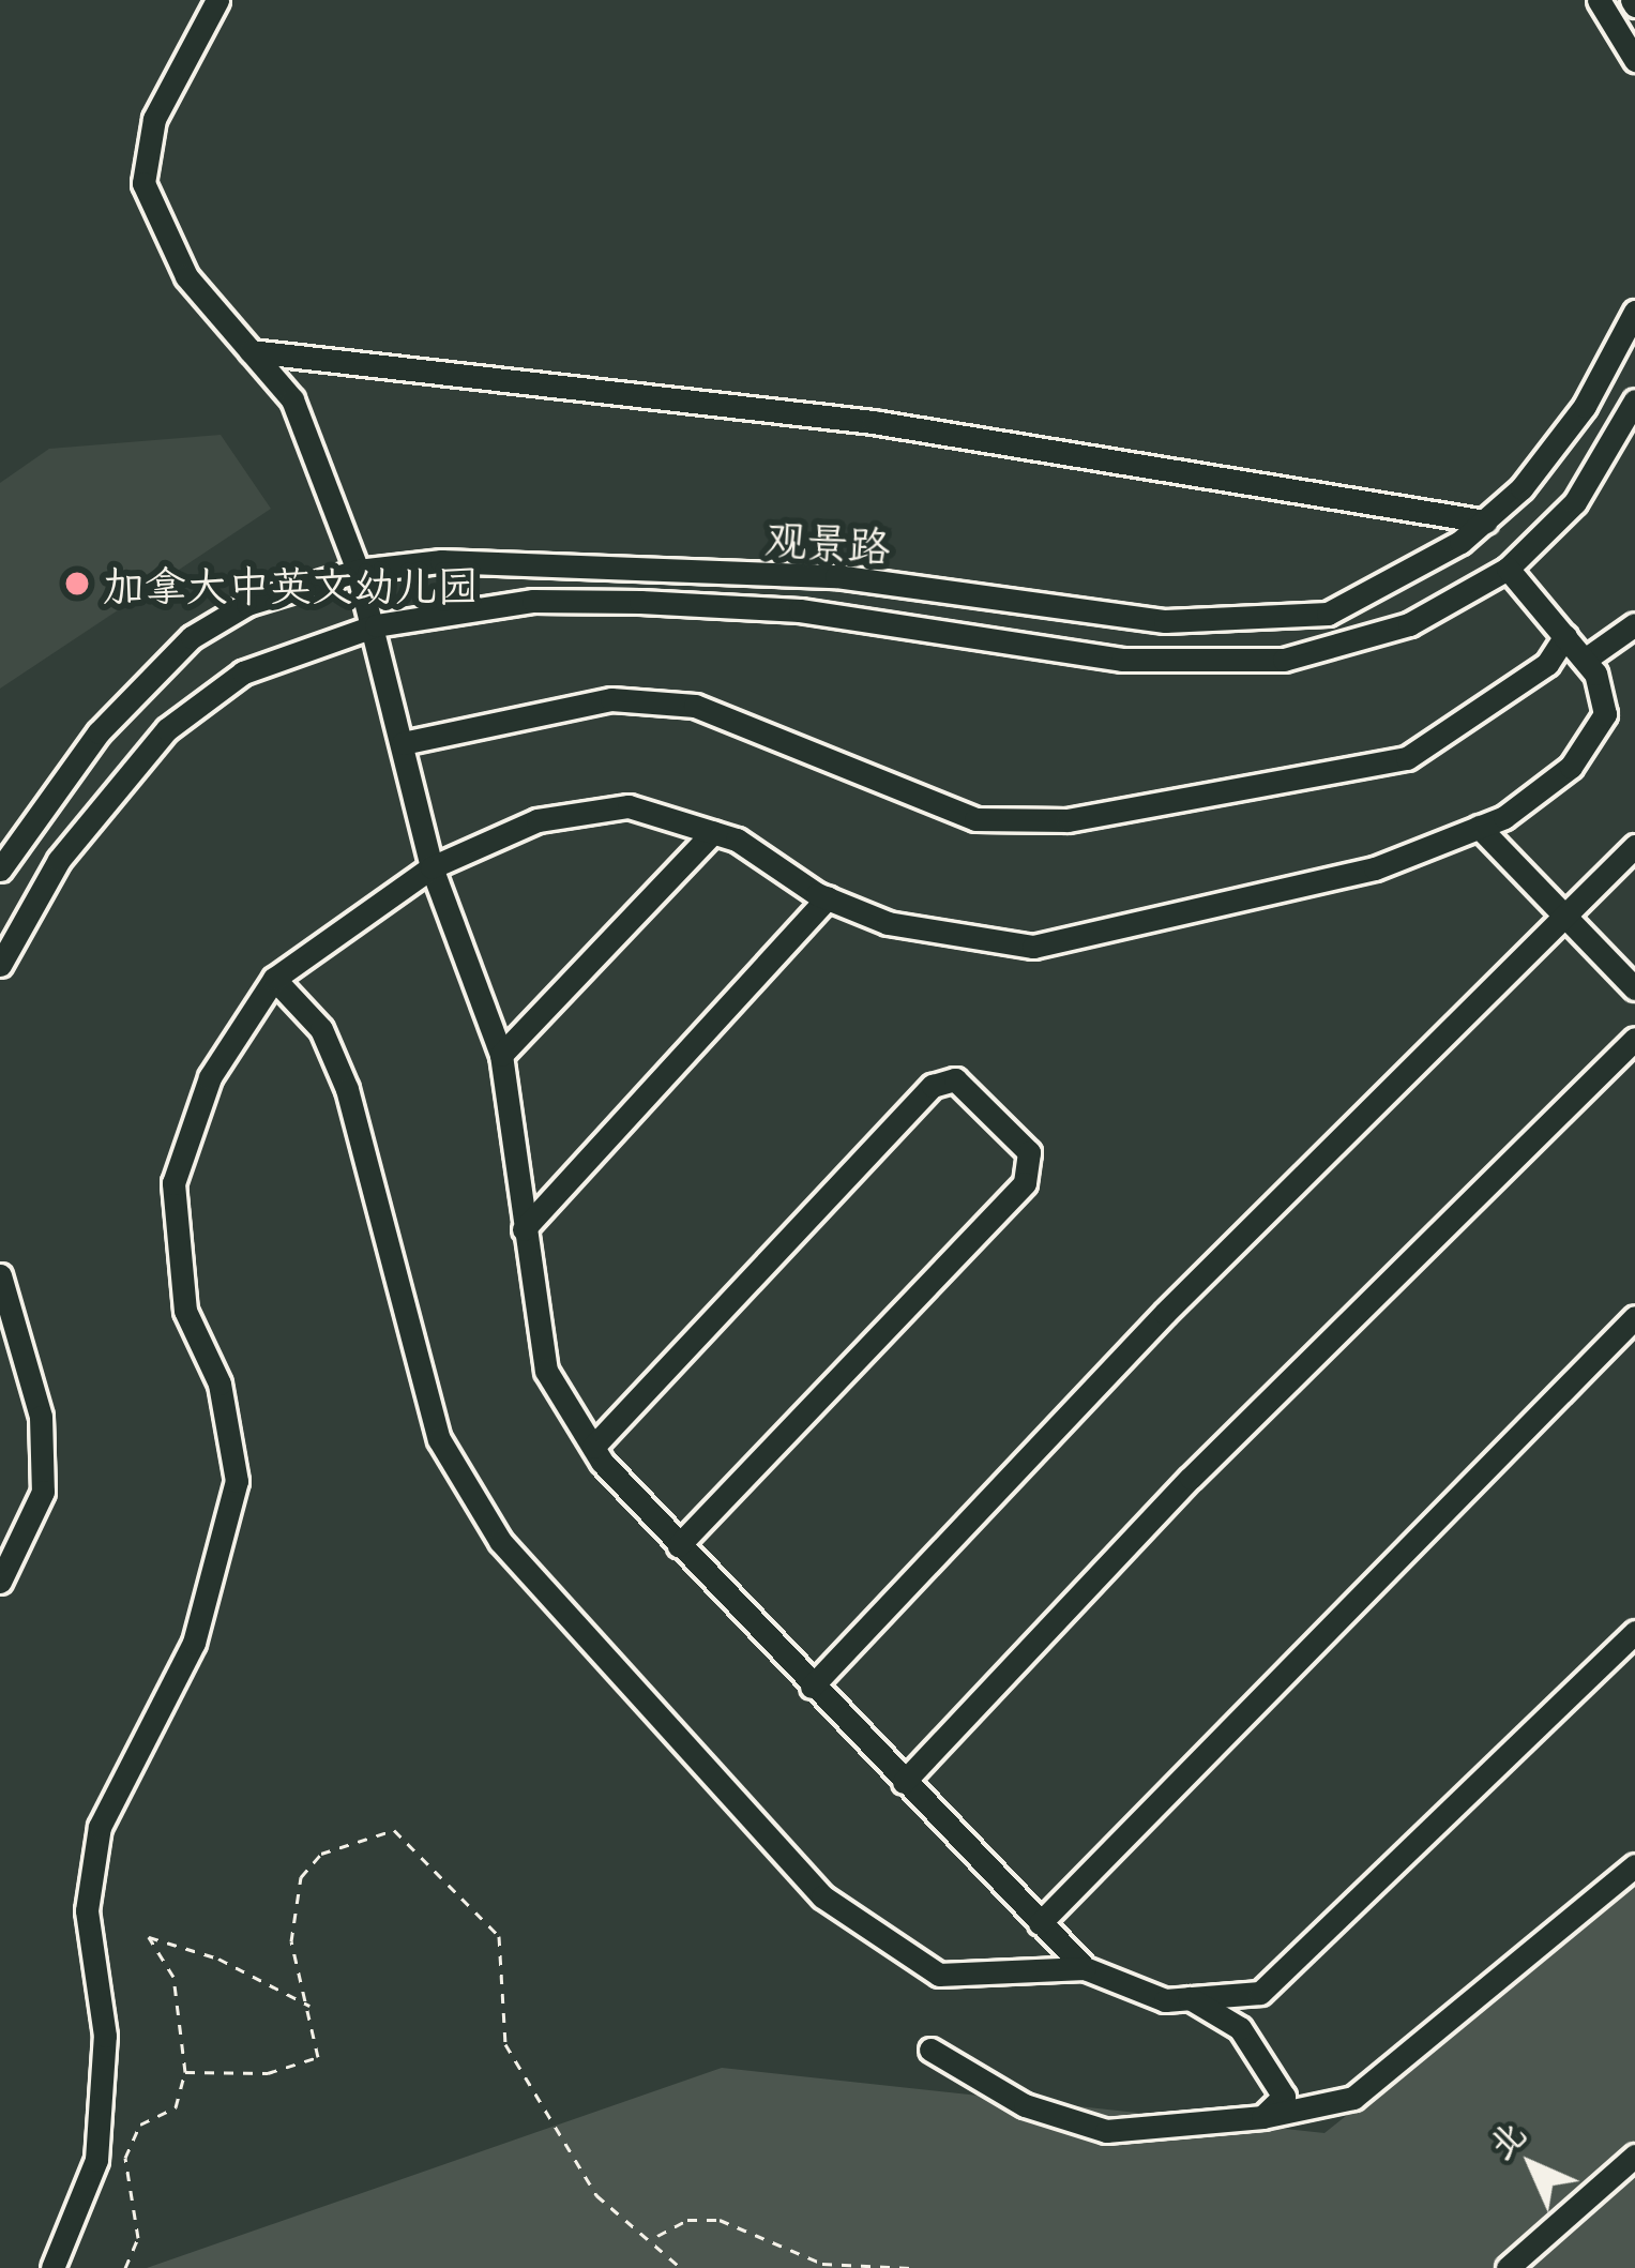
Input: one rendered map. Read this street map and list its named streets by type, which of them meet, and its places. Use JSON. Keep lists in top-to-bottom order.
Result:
{
  "streets": {
    "street": ["观景路"]
  },
  "places": ["加拿大中英文幼儿园"],
  "north": "top left"
}
